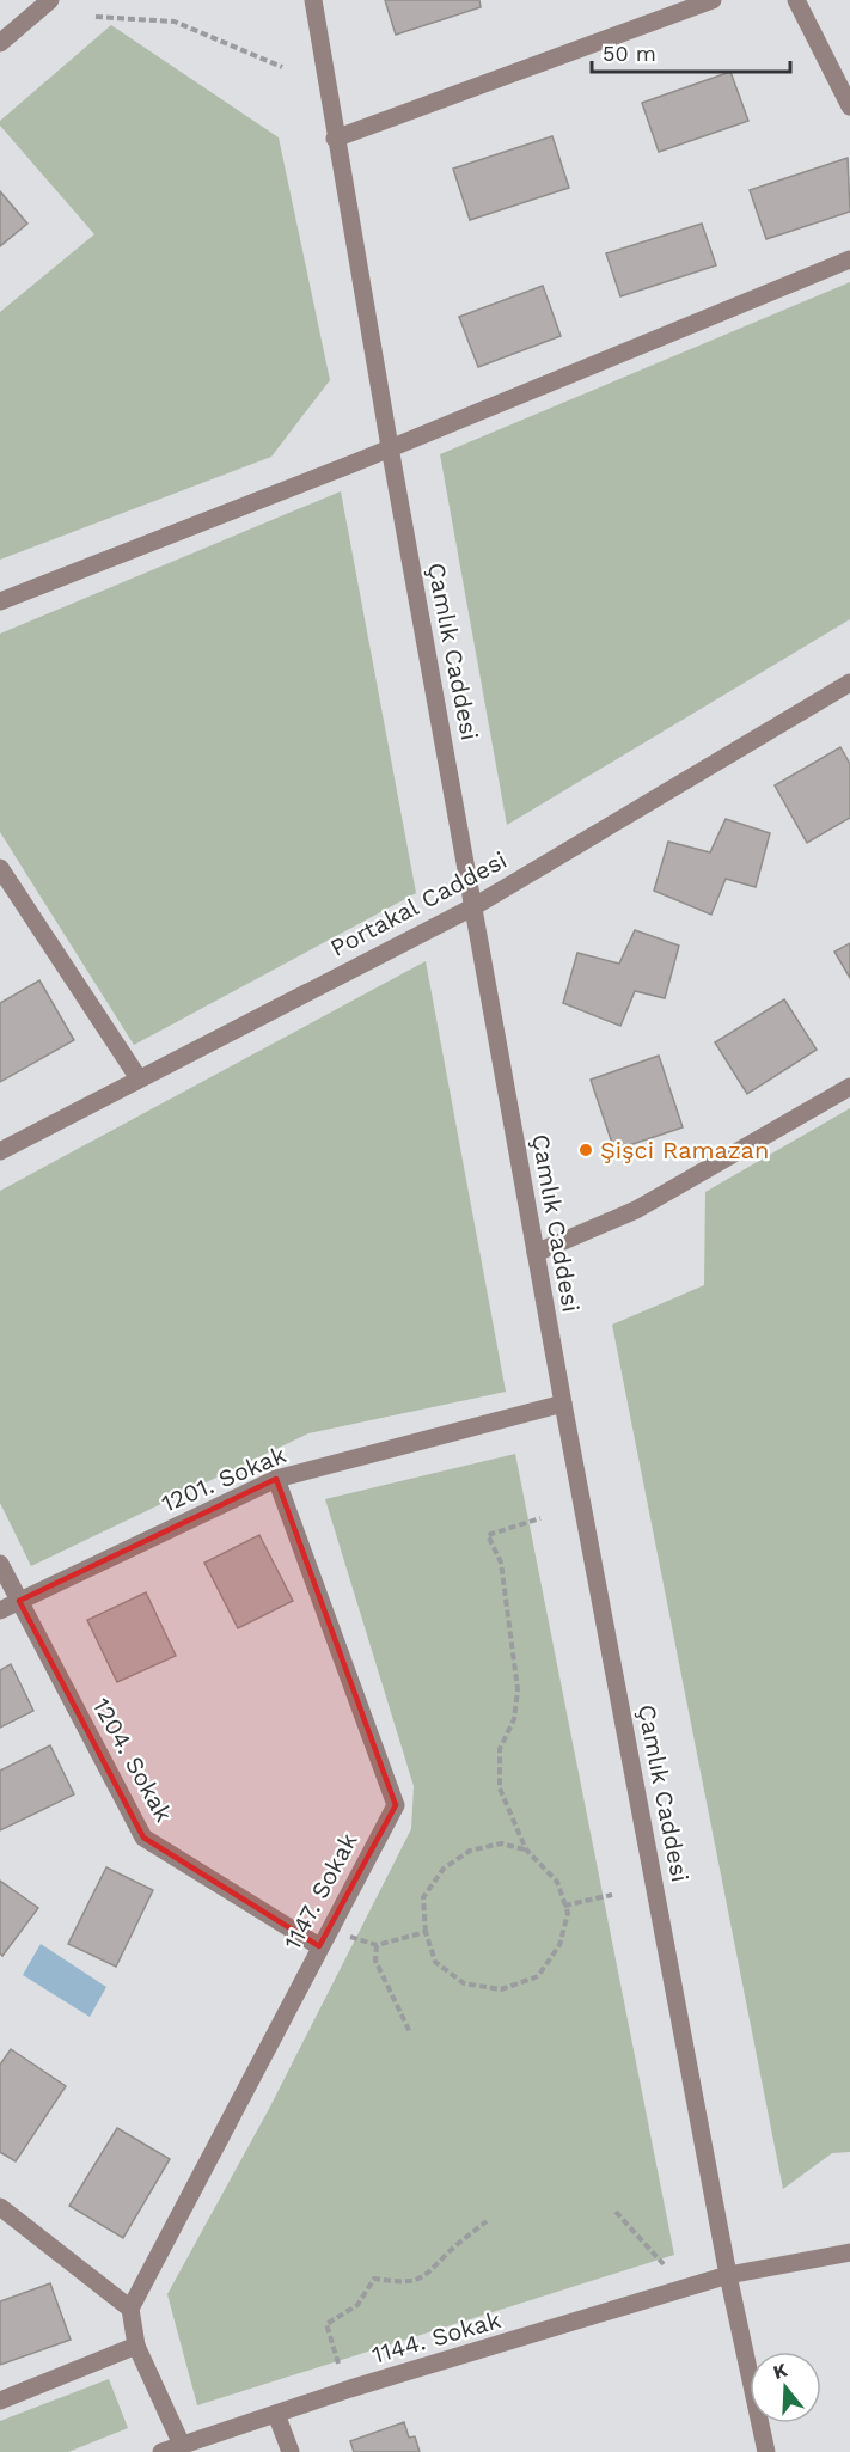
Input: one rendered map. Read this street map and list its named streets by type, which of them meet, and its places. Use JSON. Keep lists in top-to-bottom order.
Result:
{
  "streets": {
    "street": [
      "Çamlık Caddesi",
      "Portakal Caddesi",
      "1201. Sokak",
      "1204. Sokak",
      "1147. Sokak",
      "1144. Sokak"
    ]
  },
  "crossings": [
    ["Çamlık Caddesi", "Portakal Caddesi"],
    ["Çamlık Caddesi", "1201. Sokak"],
    ["Çamlık Caddesi", "1144. Sokak"],
    ["1201. Sokak", "1204. Sokak"],
    ["1201. Sokak", "1147. Sokak"],
    ["1204. Sokak", "1147. Sokak"]
  ],
  "places": ["Şişci Ramazan"],
  "scale_bar": "50 m",
  "north": "top"
}
